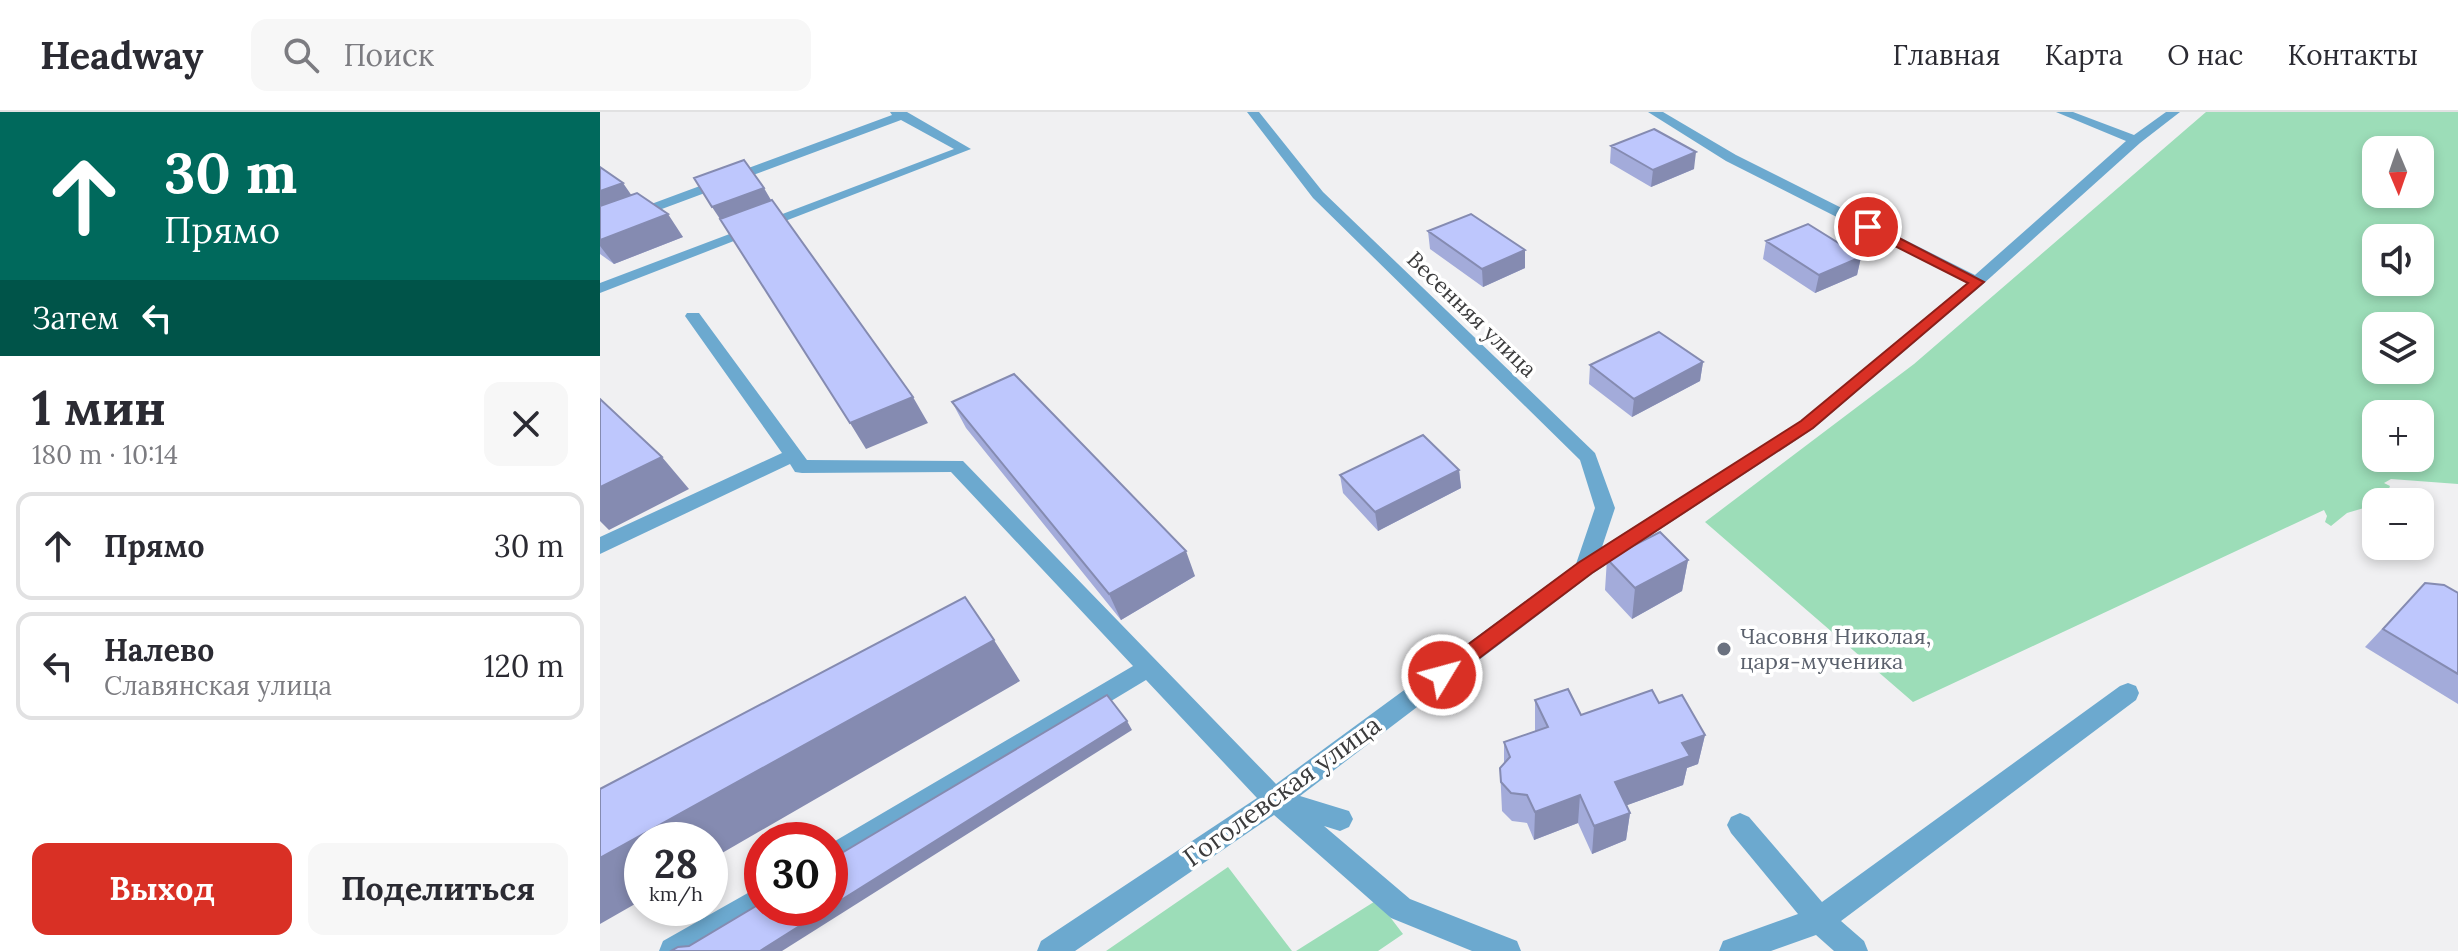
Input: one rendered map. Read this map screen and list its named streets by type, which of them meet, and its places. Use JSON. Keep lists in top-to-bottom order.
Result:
{
  "streets": {
    "street": ["Весенняя улица", "Гоголевская улица"]
  },
  "crossings": [
    ["Весенняя улица", "Гоголевская улица"]
  ],
  "places": ["Часовня Николая, царя-мученика"],
  "north": "bottom",
  "page": {
    "header": "Headway",
    "search": "Поиск",
    "nav": [
      "Главная",
      "Карта",
      "О нас",
      "Контакты"
    ],
    "turn": ["30 m", "Прямо"],
    "map_buttons": ["+", "−"],
    "then": "Затем",
    "heading": ["1 мин", "180 m · 10:14"],
    "list": [
      {
        "name": "Прямо",
        "value": "30 m"
      },
      {
        "name": "Налево",
        "note": "Славянская улица",
        "value": "120 m"
      }
    ],
    "speed": "28 km/h",
    "limit": "30",
    "buttons": ["Выход", "Поделиться"]
  }
}
